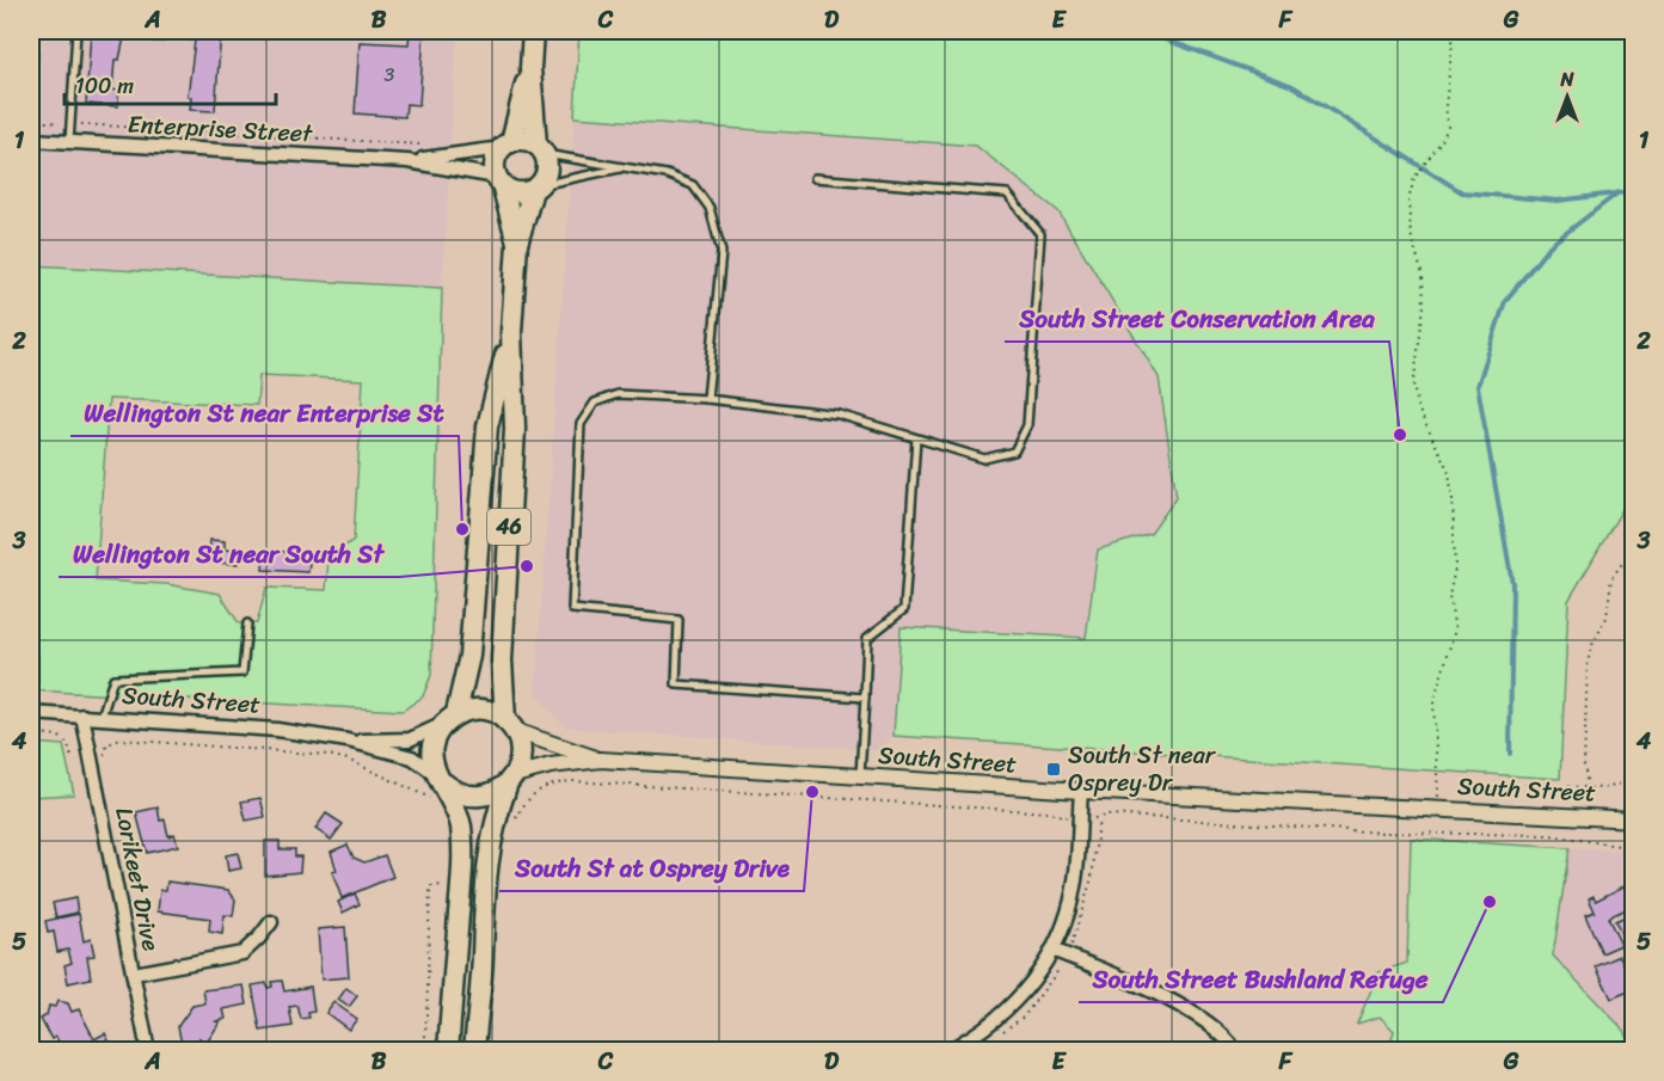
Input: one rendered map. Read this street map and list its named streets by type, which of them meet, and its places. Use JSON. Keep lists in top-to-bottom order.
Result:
{
  "streets": {
    "main road": ["46"],
    "street": ["Enterprise Street", "South Street", "Lorikeet Drive"]
  },
  "crossings": [
    ["Enterprise Street", "46"],
    ["46", "South Street"],
    ["South Street", "Lorikeet Drive"]
  ],
  "places": {
    "other": [
      "South Street Conservation Area",
      "Wellington St near Enterprise St",
      "Wellington St near South St",
      "South St at Osprey Drive",
      "South Street Bushland Refuge"
    ],
    "transit": ["South St near Osprey Dr"]
  },
  "house_numbers": ["3"],
  "scale_bar": "100 m",
  "north": "top",
  "grid": {
    "columns": [
      "A",
      "B",
      "C",
      "D",
      "E",
      "F",
      "G"
    ],
    "rows": [
      "1",
      "2",
      "3",
      "4",
      "5"
    ]
  }
}
